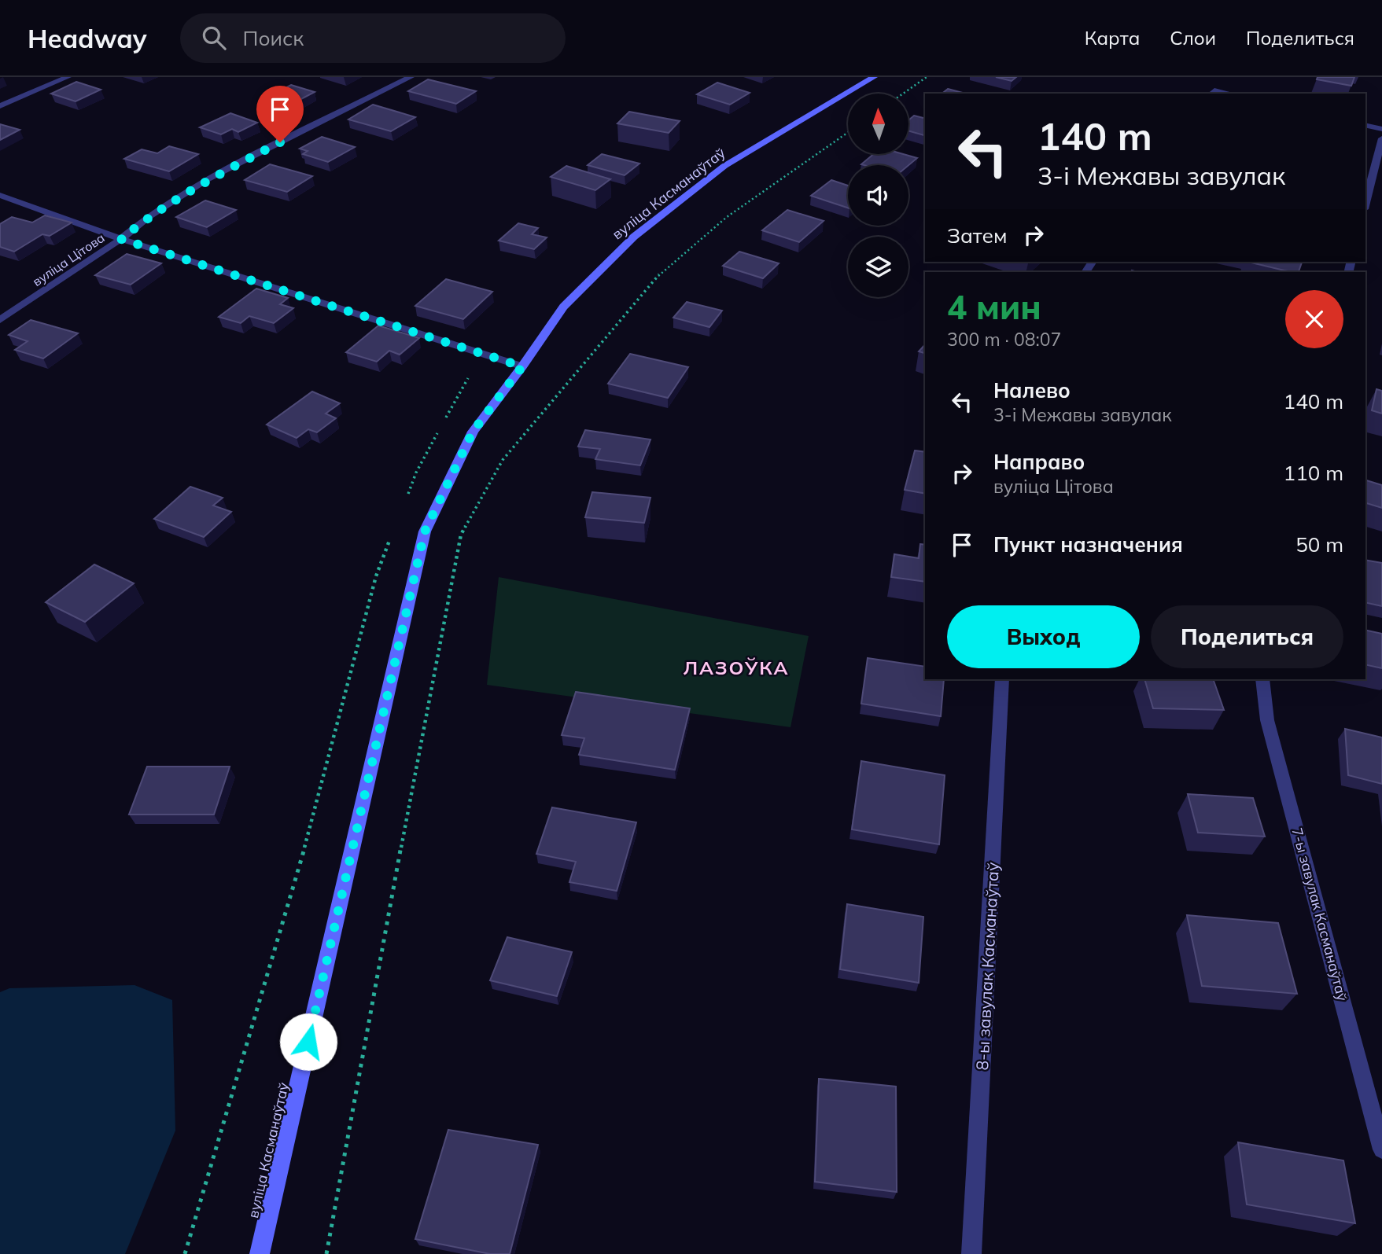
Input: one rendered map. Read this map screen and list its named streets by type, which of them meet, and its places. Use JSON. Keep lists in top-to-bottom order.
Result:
{
  "streets": {
    "main road": ["вуліца Касманаўтаў"],
    "street": ["вуліца Цітова", "7-ы завулак Касманаўтаў", "8-ы завулак Касманаўтаў"]
  },
  "districts": ["ЛАЗОЎКА"],
  "north": "top",
  "page": {
    "header": "Headway",
    "search": "Поиск",
    "nav": ["Карта", "Слои", "Поделиться"],
    "turn": ["140 m", "3-і Межавы завулак"],
    "then": "Затем",
    "heading": ["4 мин", "300 m · 08:07"],
    "list": [
      {
        "name": "Налево",
        "note": "3-і Межавы завулак",
        "value": "140 m"
      },
      {
        "name": "Направо",
        "note": "вуліца Цітова",
        "value": "110 m"
      },
      {
        "name": "Пункт назначения",
        "value": "50 m"
      }
    ],
    "buttons": ["Выход", "Поделиться"]
  }
}
